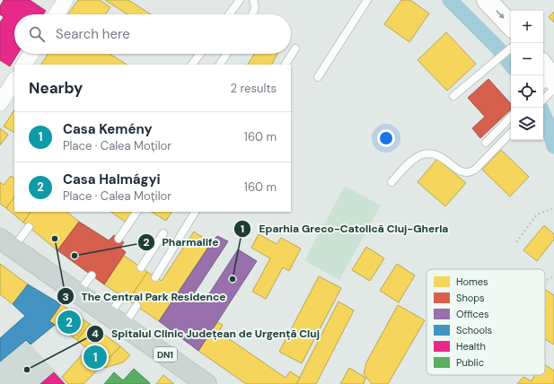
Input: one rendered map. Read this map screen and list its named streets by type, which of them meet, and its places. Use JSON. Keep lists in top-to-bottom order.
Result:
{
  "streets": {
    "main road": ["DN1"]
  },
  "places": [
    "The Central Park Residence",
    "Pharmalife",
    "Eparhia Greco-Catolică Cluj-Gherla",
    "Spitalul Clinic Județean de Urgență Cluj"
  ],
  "legend": [
    "Homes",
    "Shops",
    "Offices",
    "Schools",
    "Health",
    "Public"
  ],
  "page": {
    "map_buttons": ["+", "−"],
    "search": "Search here",
    "heading": ["Nearby", "2 results"],
    "list": [
      {
        "mark": "1",
        "name": "Casa Kemény",
        "note": "Place · Calea Moților",
        "value": "160 m"
      },
      {
        "mark": "2",
        "name": "Casa Halmágyi",
        "note": "Place · Calea Moților",
        "value": "160 m"
      }
    ],
    "pins": ["2", "1"]
  }
}
